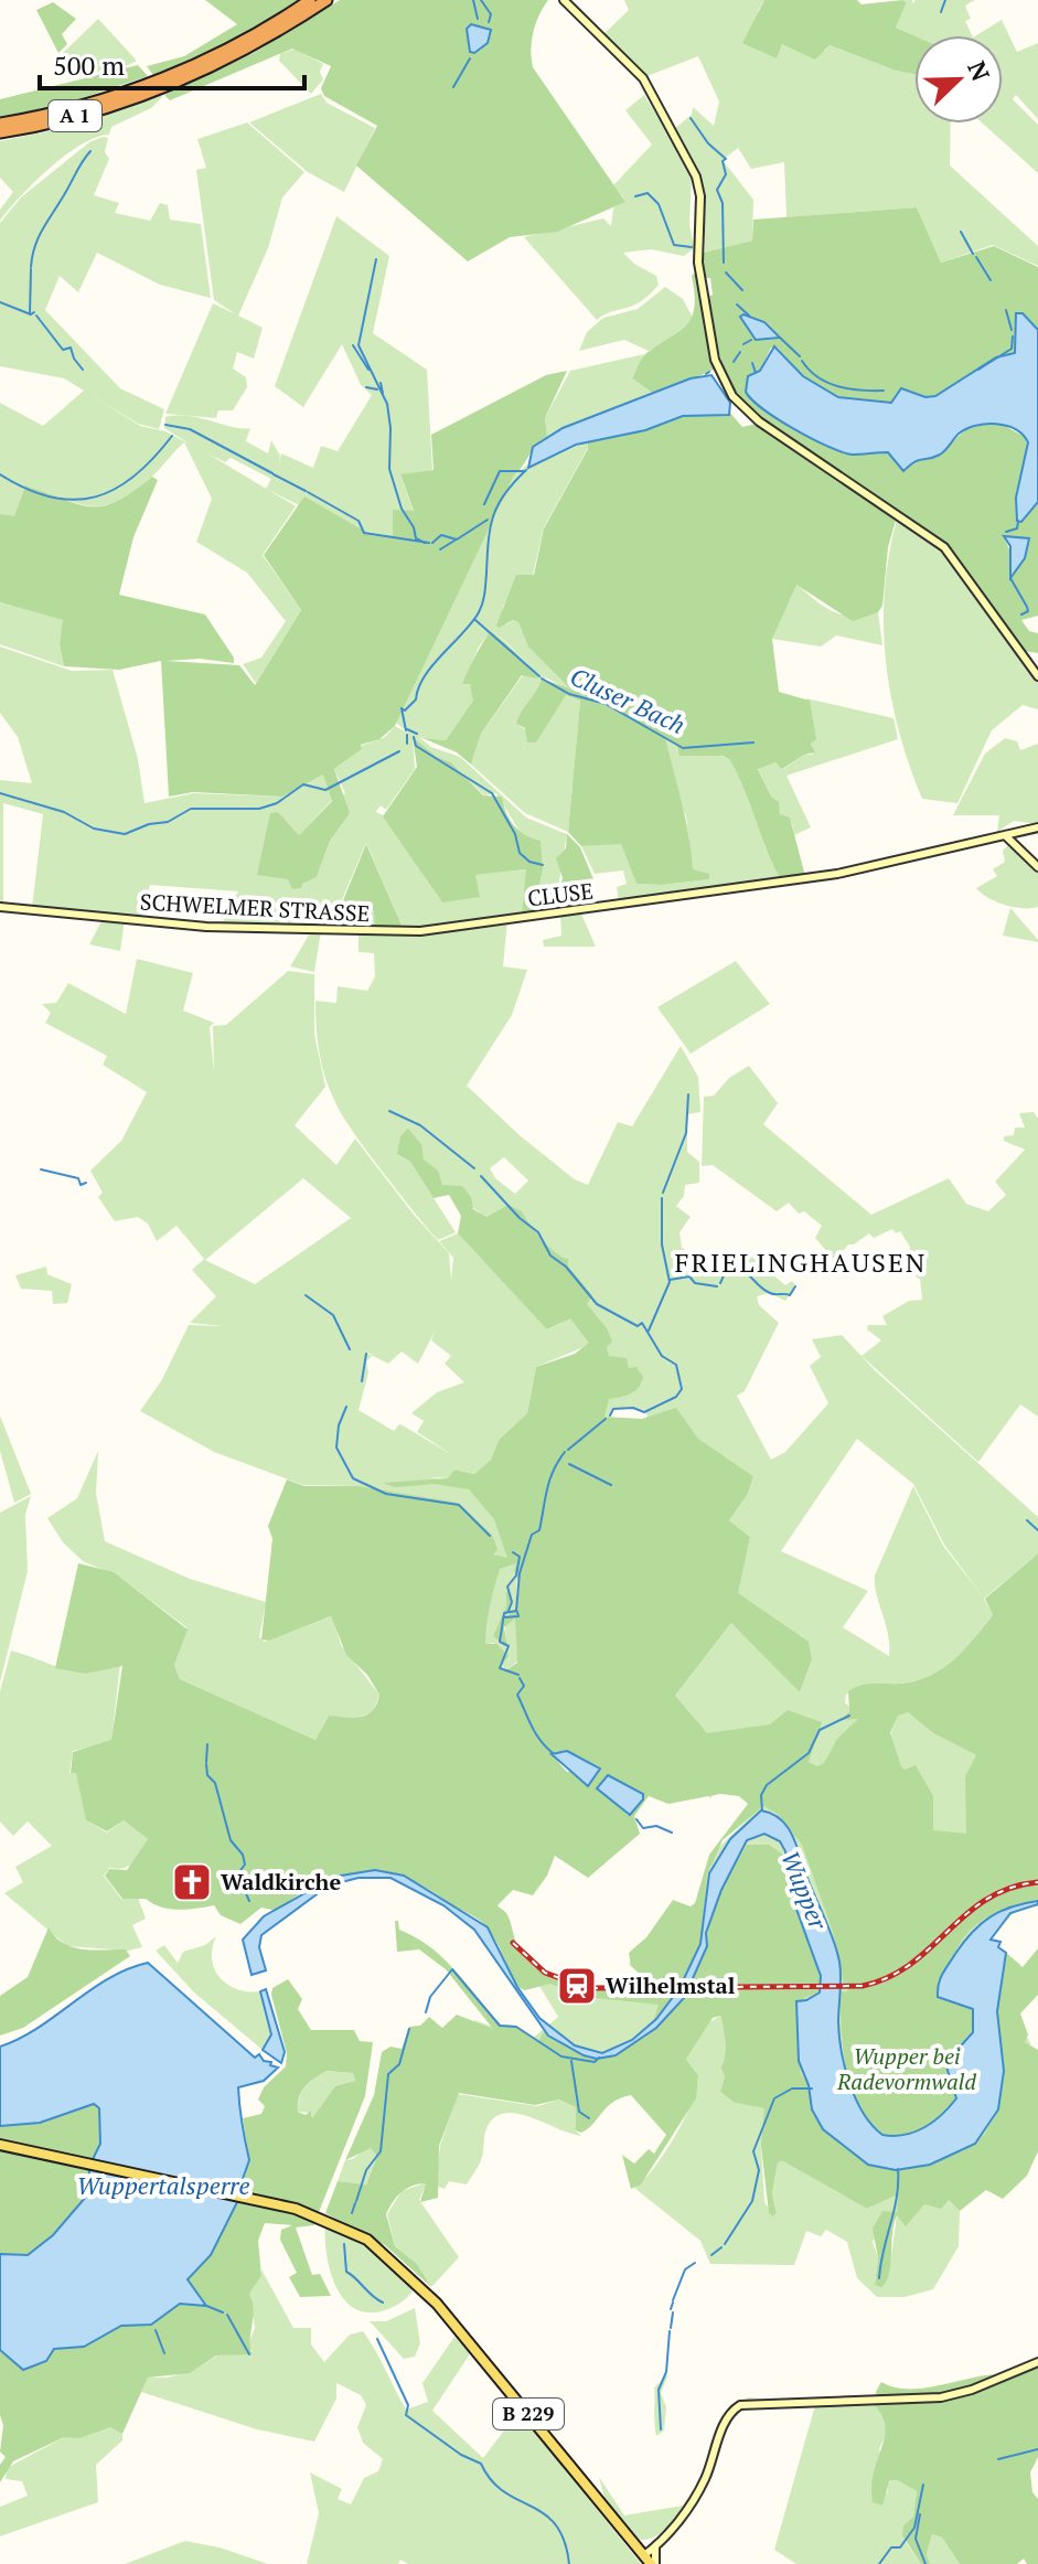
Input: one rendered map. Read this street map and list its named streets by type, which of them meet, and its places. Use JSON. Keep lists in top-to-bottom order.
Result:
{
  "streets": {
    "highway": ["A 1"],
    "main road": ["CLUSE", "SCHWELMER STRASSE", "B 229"]
  },
  "crossings": [
    ["CLUSE", "SCHWELMER STRASSE"]
  ],
  "districts": ["FRIELINGHAUSEN"],
  "water": ["Cluser Bach", "Wupper", "Wuppertalsperre"],
  "parks": ["Wupper bei Radevormwald"],
  "places": {
    "church": ["Waldkirche"],
    "station": ["Wilhelmstal"]
  },
  "scale_bar": "500 m",
  "north": "top right"
}
